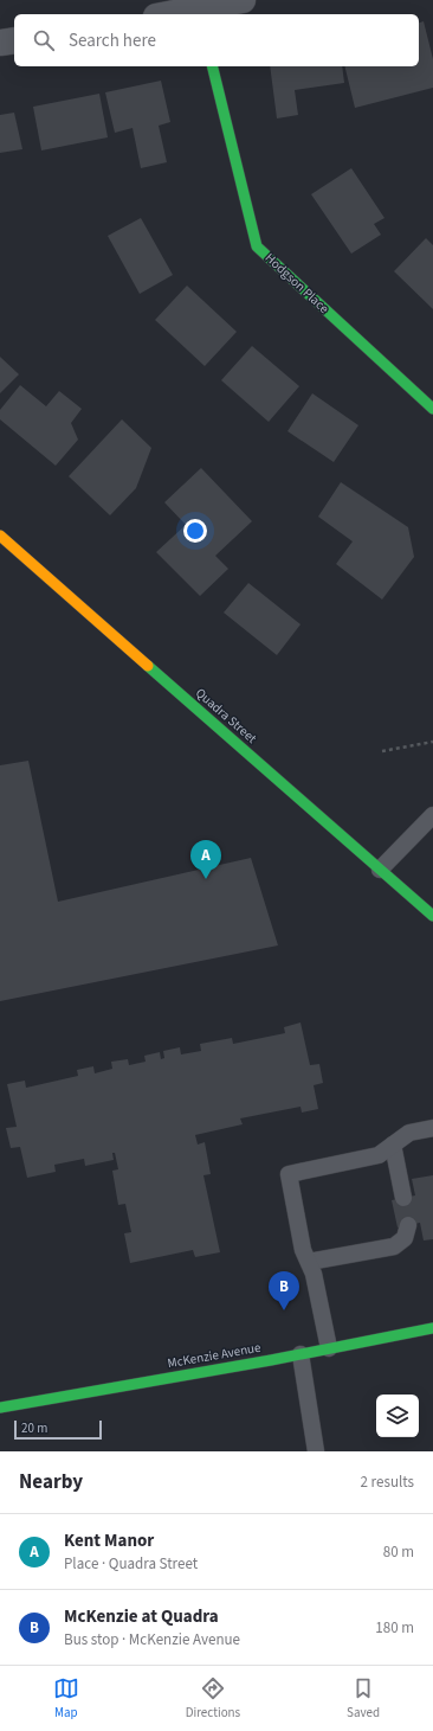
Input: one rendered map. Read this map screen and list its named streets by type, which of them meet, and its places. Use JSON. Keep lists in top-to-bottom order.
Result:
{
  "streets": {
    "main road": ["Hodgson Place", "Quadra Street", "McKenzie Avenue"]
  },
  "scale_bar": "20 m",
  "page": {
    "search": "Search here",
    "pins": ["A", "B"],
    "scale": "20 m",
    "heading": ["Nearby", "2 results"],
    "list": [
      {
        "mark": "A",
        "name": "Kent Manor",
        "note": "Place · Quadra Street",
        "value": "80 m"
      },
      {
        "mark": "B",
        "name": "McKenzie at Quadra",
        "note": "Bus stop · McKenzie Avenue",
        "value": "180 m"
      }
    ],
    "nav": ["Map", "Directions", "Saved"]
  }
}
